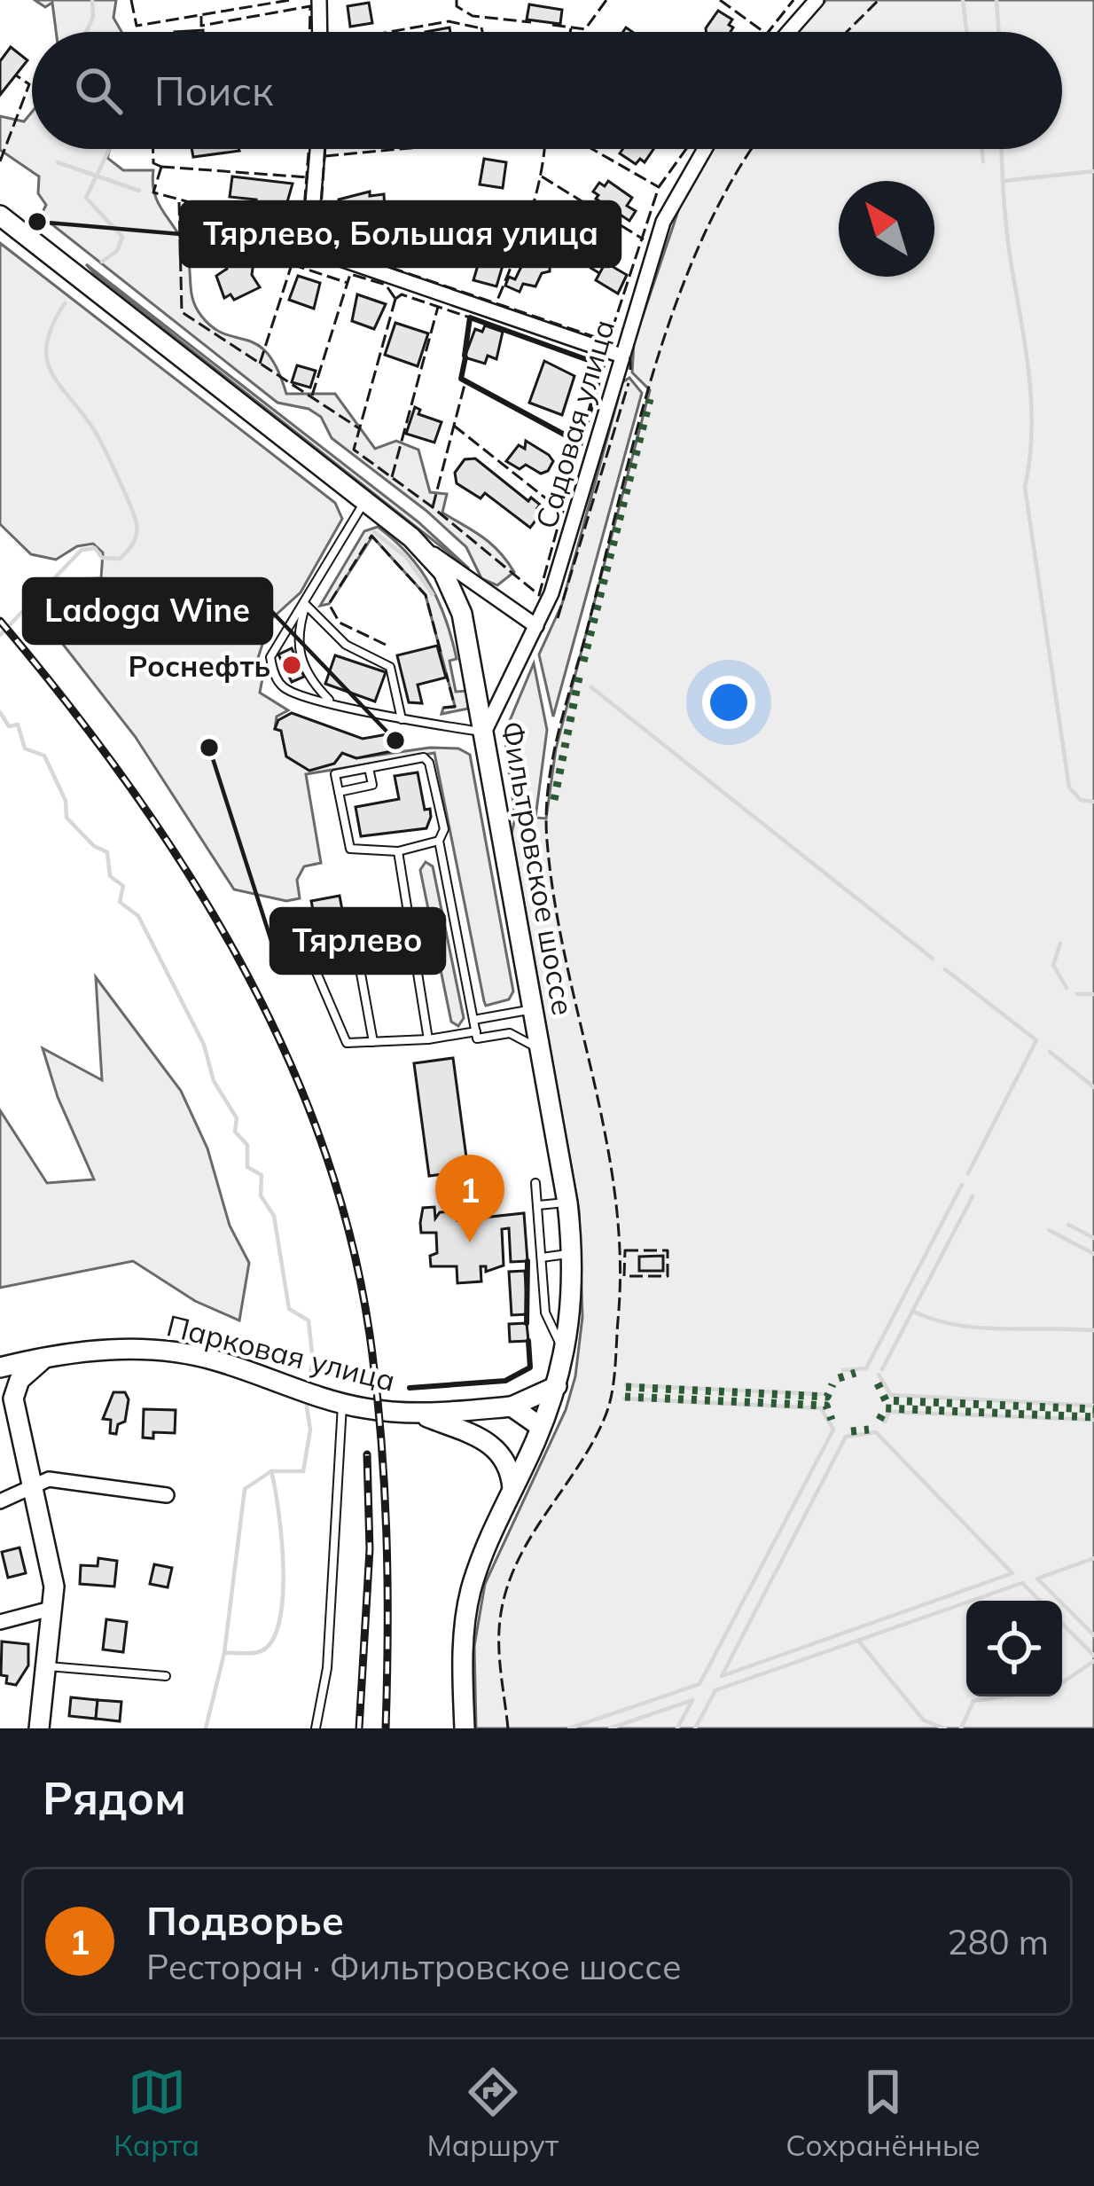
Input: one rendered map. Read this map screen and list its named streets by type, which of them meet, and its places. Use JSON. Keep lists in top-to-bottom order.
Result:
{
  "streets": {
    "main road": ["Фильтровское шоссе", "Парковая улица"],
    "street": ["Садовая улица"]
  },
  "crossings": [
    ["Садовая улица", "Фильтровское шоссе"],
    ["Фильтровское шоссе", "Парковая улица"]
  ],
  "places": [
    "Тярлево, Большая улица",
    "Роснефть",
    "Ladoga Wine",
    "Тярлево"
  ],
  "north": "top left",
  "page": {
    "search": "Поиск",
    "pins": "1",
    "heading": "Рядом",
    "list": [
      {
        "mark": "1",
        "name": "Подворье",
        "note": "Ресторан · Фильтровское шоссе",
        "value": "280 m"
      }
    ],
    "nav": ["Карта", "Маршрут", "Сохранённые"]
  }
}
